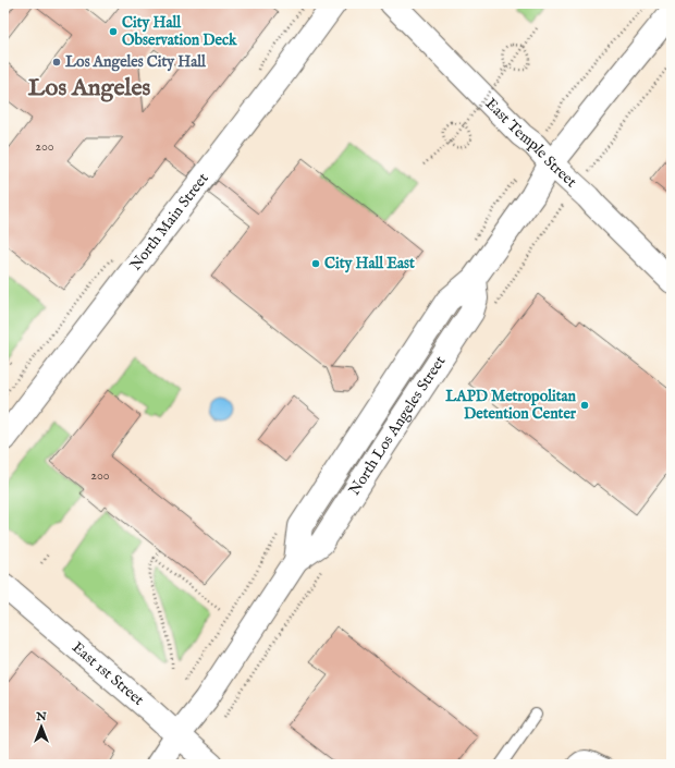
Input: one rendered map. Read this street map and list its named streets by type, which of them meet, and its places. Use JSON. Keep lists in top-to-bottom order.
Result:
{
  "streets": {
    "main road": [
      "East Temple Street",
      "North Main Street",
      "North Los Angeles Street",
      "East 1st Street"
    ]
  },
  "crossings": [
    ["East Temple Street", "North Los Angeles Street"],
    ["North Los Angeles Street", "East 1st Street"]
  ],
  "districts": ["Los Angeles"],
  "places": [
    "City Hall Observation Deck",
    "Los Angeles City Hall",
    "City Hall East",
    "LAPD Metropolitan Detention Center"
  ],
  "house_numbers": ["200", "200"],
  "north": "top"
}
